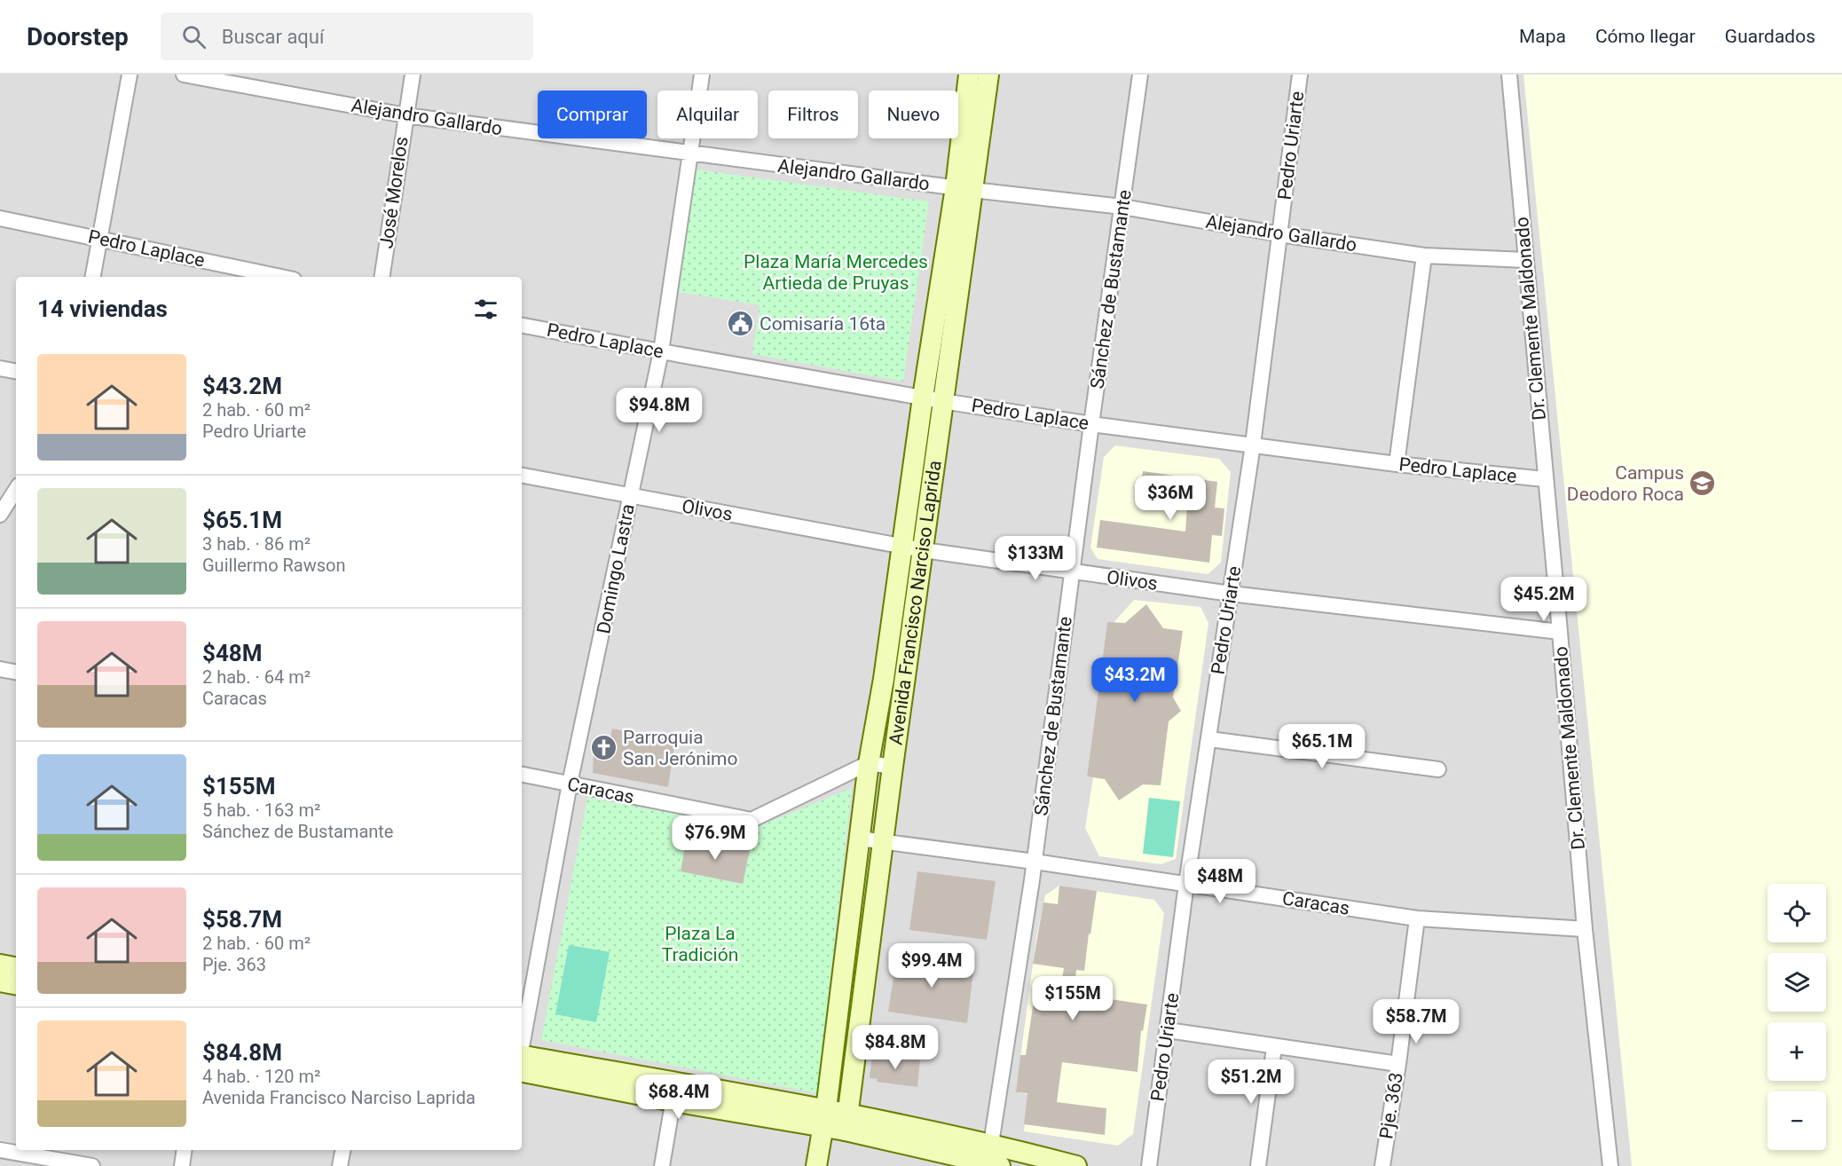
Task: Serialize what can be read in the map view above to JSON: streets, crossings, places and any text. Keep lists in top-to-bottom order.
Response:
{
  "streets": {
    "main road": ["Avenida Francisco Narciso Laprida"],
    "street": [
      "Alejandro Gallardo",
      "Pedro Uriarte",
      "José Morelos",
      "Pedro Laplace",
      "Sánchez de Bustamante",
      "Dr. Clemente Maldonado",
      "Olivos",
      "Domingo Lastra",
      "Caracas",
      "Pje. 363"
    ]
  },
  "crossings": [
    ["Alejandro Gallardo", "Pedro Uriarte"],
    ["Alejandro Gallardo", "José Morelos"],
    ["Alejandro Gallardo", "Sánchez de Bustamante"],
    ["Alejandro Gallardo", "Dr. Clemente Maldonado"],
    ["Alejandro Gallardo", "Domingo Lastra"],
    ["Alejandro Gallardo", "Avenida Francisco Narciso Laprida"],
    ["Pedro Uriarte", "Pedro Laplace"],
    ["Pedro Uriarte", "Olivos"],
    ["Pedro Uriarte", "Caracas"],
    ["Pedro Laplace", "Sánchez de Bustamante"],
    ["Pedro Laplace", "Dr. Clemente Maldonado"],
    ["Pedro Laplace", "Domingo Lastra"],
    ["Pedro Laplace", "Avenida Francisco Narciso Laprida"],
    ["Sánchez de Bustamante", "Olivos"],
    ["Sánchez de Bustamante", "Caracas"],
    ["Dr. Clemente Maldonado", "Olivos"],
    ["Dr. Clemente Maldonado", "Caracas"],
    ["Olivos", "Domingo Lastra"],
    ["Olivos", "Avenida Francisco Narciso Laprida"],
    ["Domingo Lastra", "Caracas"],
    ["Avenida Francisco Narciso Laprida", "Caracas"],
    ["Caracas", "Pje. 363"]
  ],
  "parks": ["Plaza María Mercedes Artieda de Pruyas", "Plaza La Tradición"],
  "places": {
    "public building": ["Comisaría 16ta"],
    "school or university": ["Campus Deodoro Roca"],
    "church": ["Parroquia San Jerónimo"]
  },
  "page": {
    "header": "Doorstep",
    "search": "Buscar aquí",
    "nav": ["Mapa", "Cómo llegar", "Guardados"],
    "chip": [
      "Comprar",
      "Alquilar",
      "Filtros",
      "Nuevo"
    ],
    "heading": "14 viviendas",
    "list": [
      {
        "name": "$43.2M",
        "note": "2 hab. · 60 m² · Pedro Uriarte"
      },
      {
        "name": "$65.1M",
        "note": "3 hab. · 86 m² · Guillermo Rawson"
      },
      {
        "name": "$48M",
        "note": "2 hab. · 64 m² · Caracas"
      },
      {
        "name": "$155M",
        "note": "5 hab. · 163 m² · Sánchez de Bustamante"
      },
      {
        "name": "$58.7M",
        "note": "2 hab. · 60 m² · Pje. 363"
      },
      {
        "name": "$84.8M",
        "note": "4 hab. · 120 m² · Avenida Francisco Narciso Laprida"
      }
    ],
    "price": [
      "$94.8M",
      "$36M",
      "$133M",
      "$45.2M",
      "$43.2M",
      "$65.1M",
      "$76.9M",
      "$48M",
      "$99.4M",
      "$155M",
      "$58.7M",
      "$84.8M",
      "$51.2M",
      "$68.4M"
    ],
    "map_buttons": ["+", "−"]
  }
}
